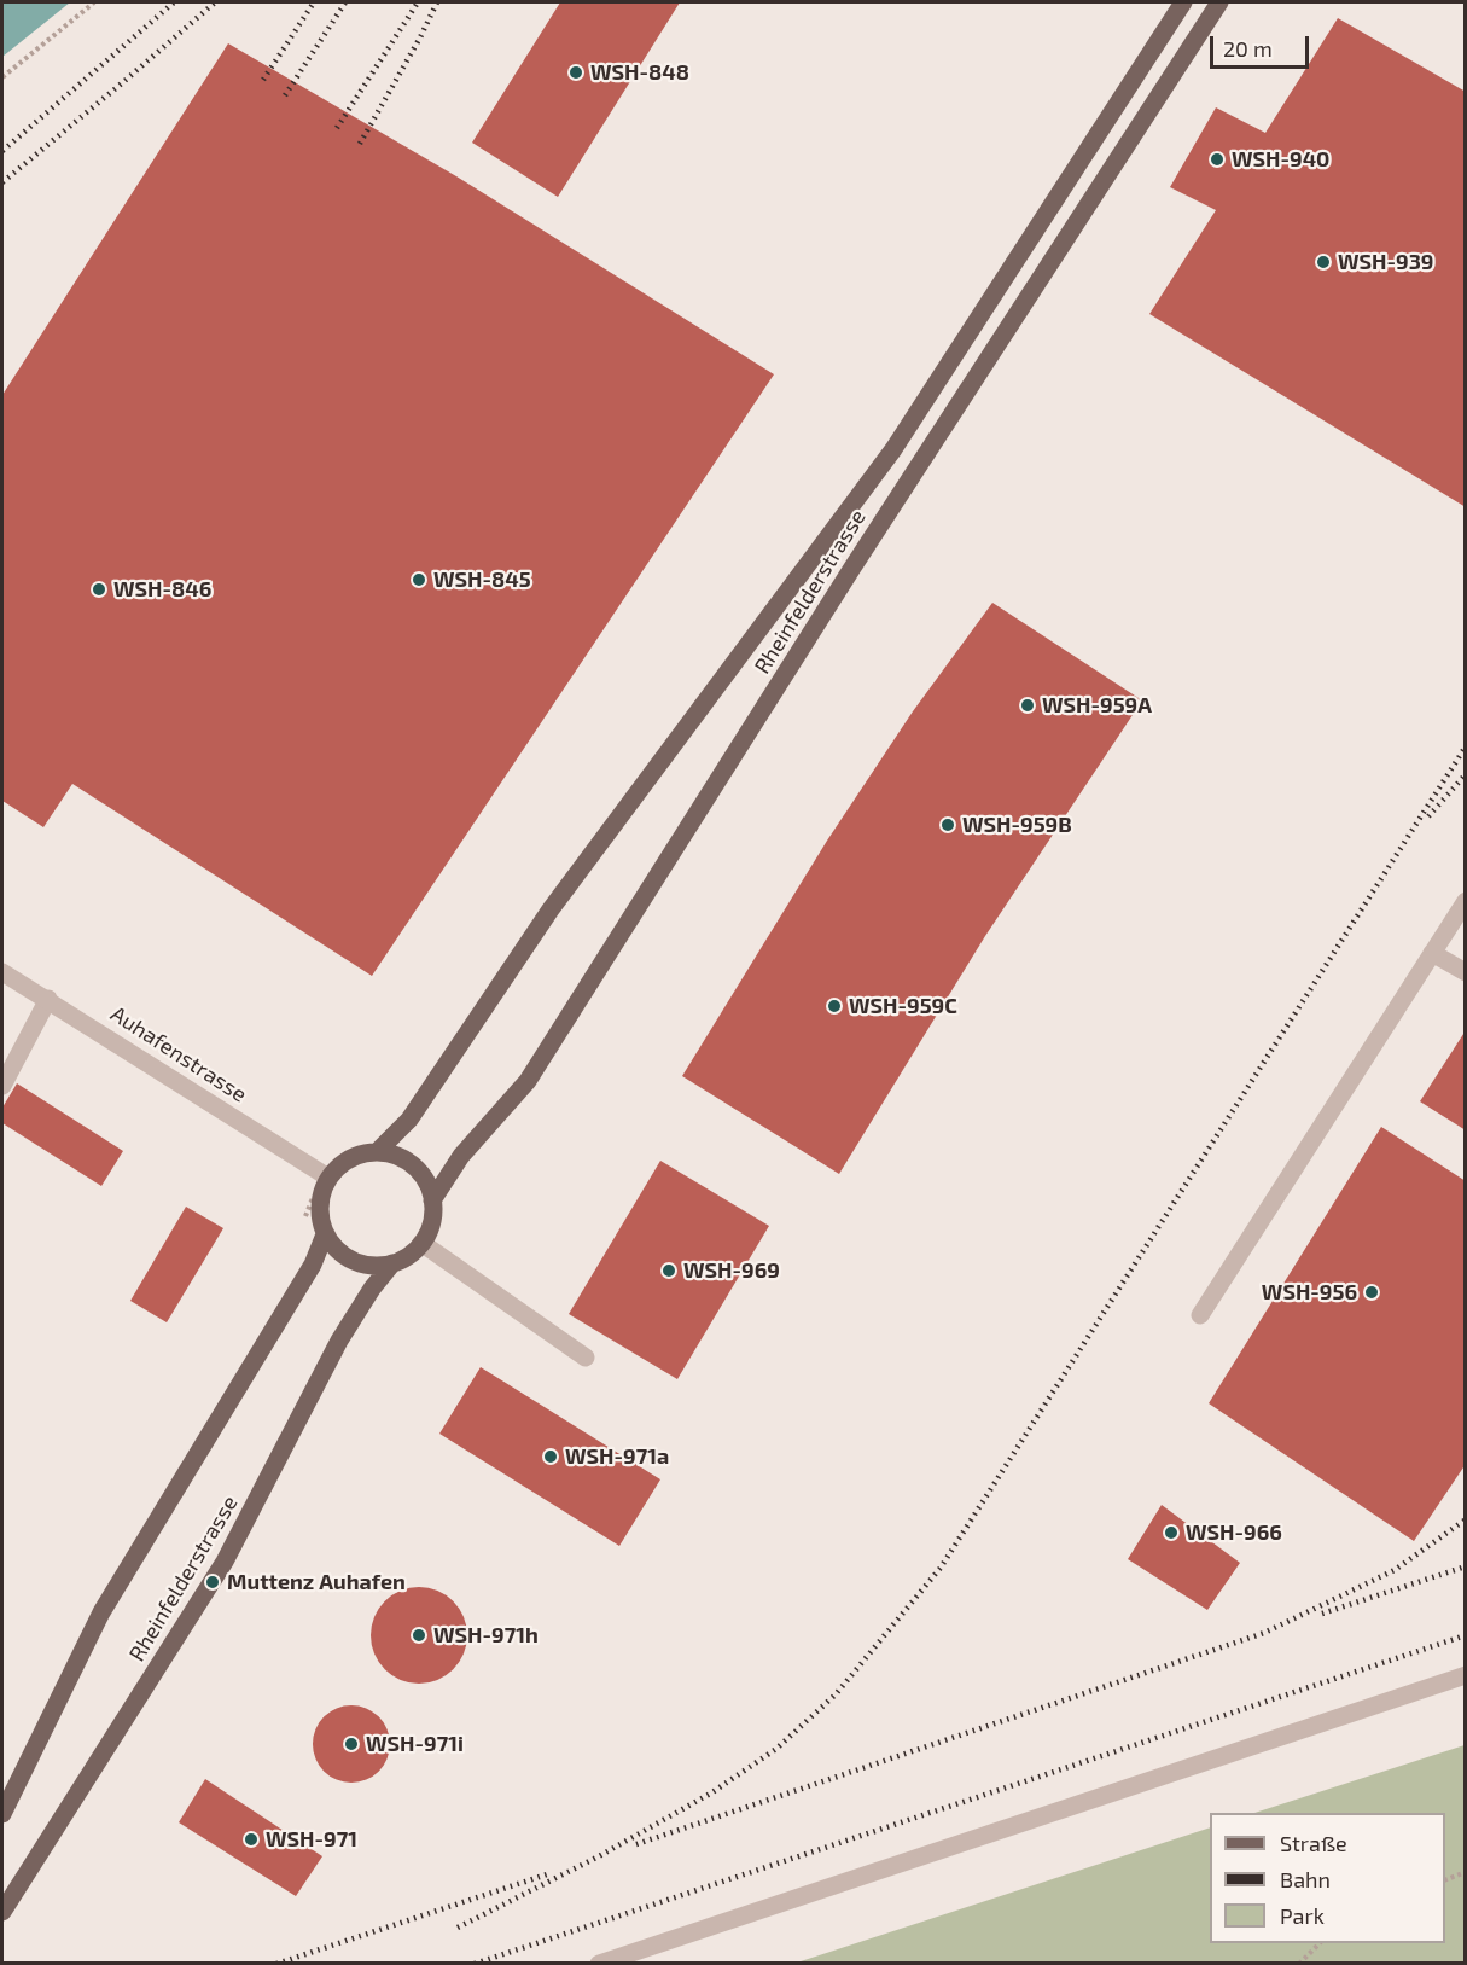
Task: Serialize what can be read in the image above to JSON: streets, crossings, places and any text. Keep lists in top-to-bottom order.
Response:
{
  "streets": {
    "main road": ["Rheinfelderstrasse"],
    "street": ["Auhafenstrasse"]
  },
  "crossings": [
    ["Rheinfelderstrasse", "Auhafenstrasse"]
  ],
  "places": [
    "WSH-848",
    "WSH-940",
    "WSH-939",
    "WSH-845",
    "WSH-846",
    "WSH-959A",
    "WSH-959B",
    "WSH-959C",
    "WSH-969",
    "WSH-956",
    "WSH-971a",
    "WSH-966",
    "Muttenz Auhafen",
    "WSH-971h",
    "WSH-971i",
    "WSH-971"
  ],
  "legend": ["Straße", "Bahn", "Park"],
  "scale_bar": "20 m"
}
